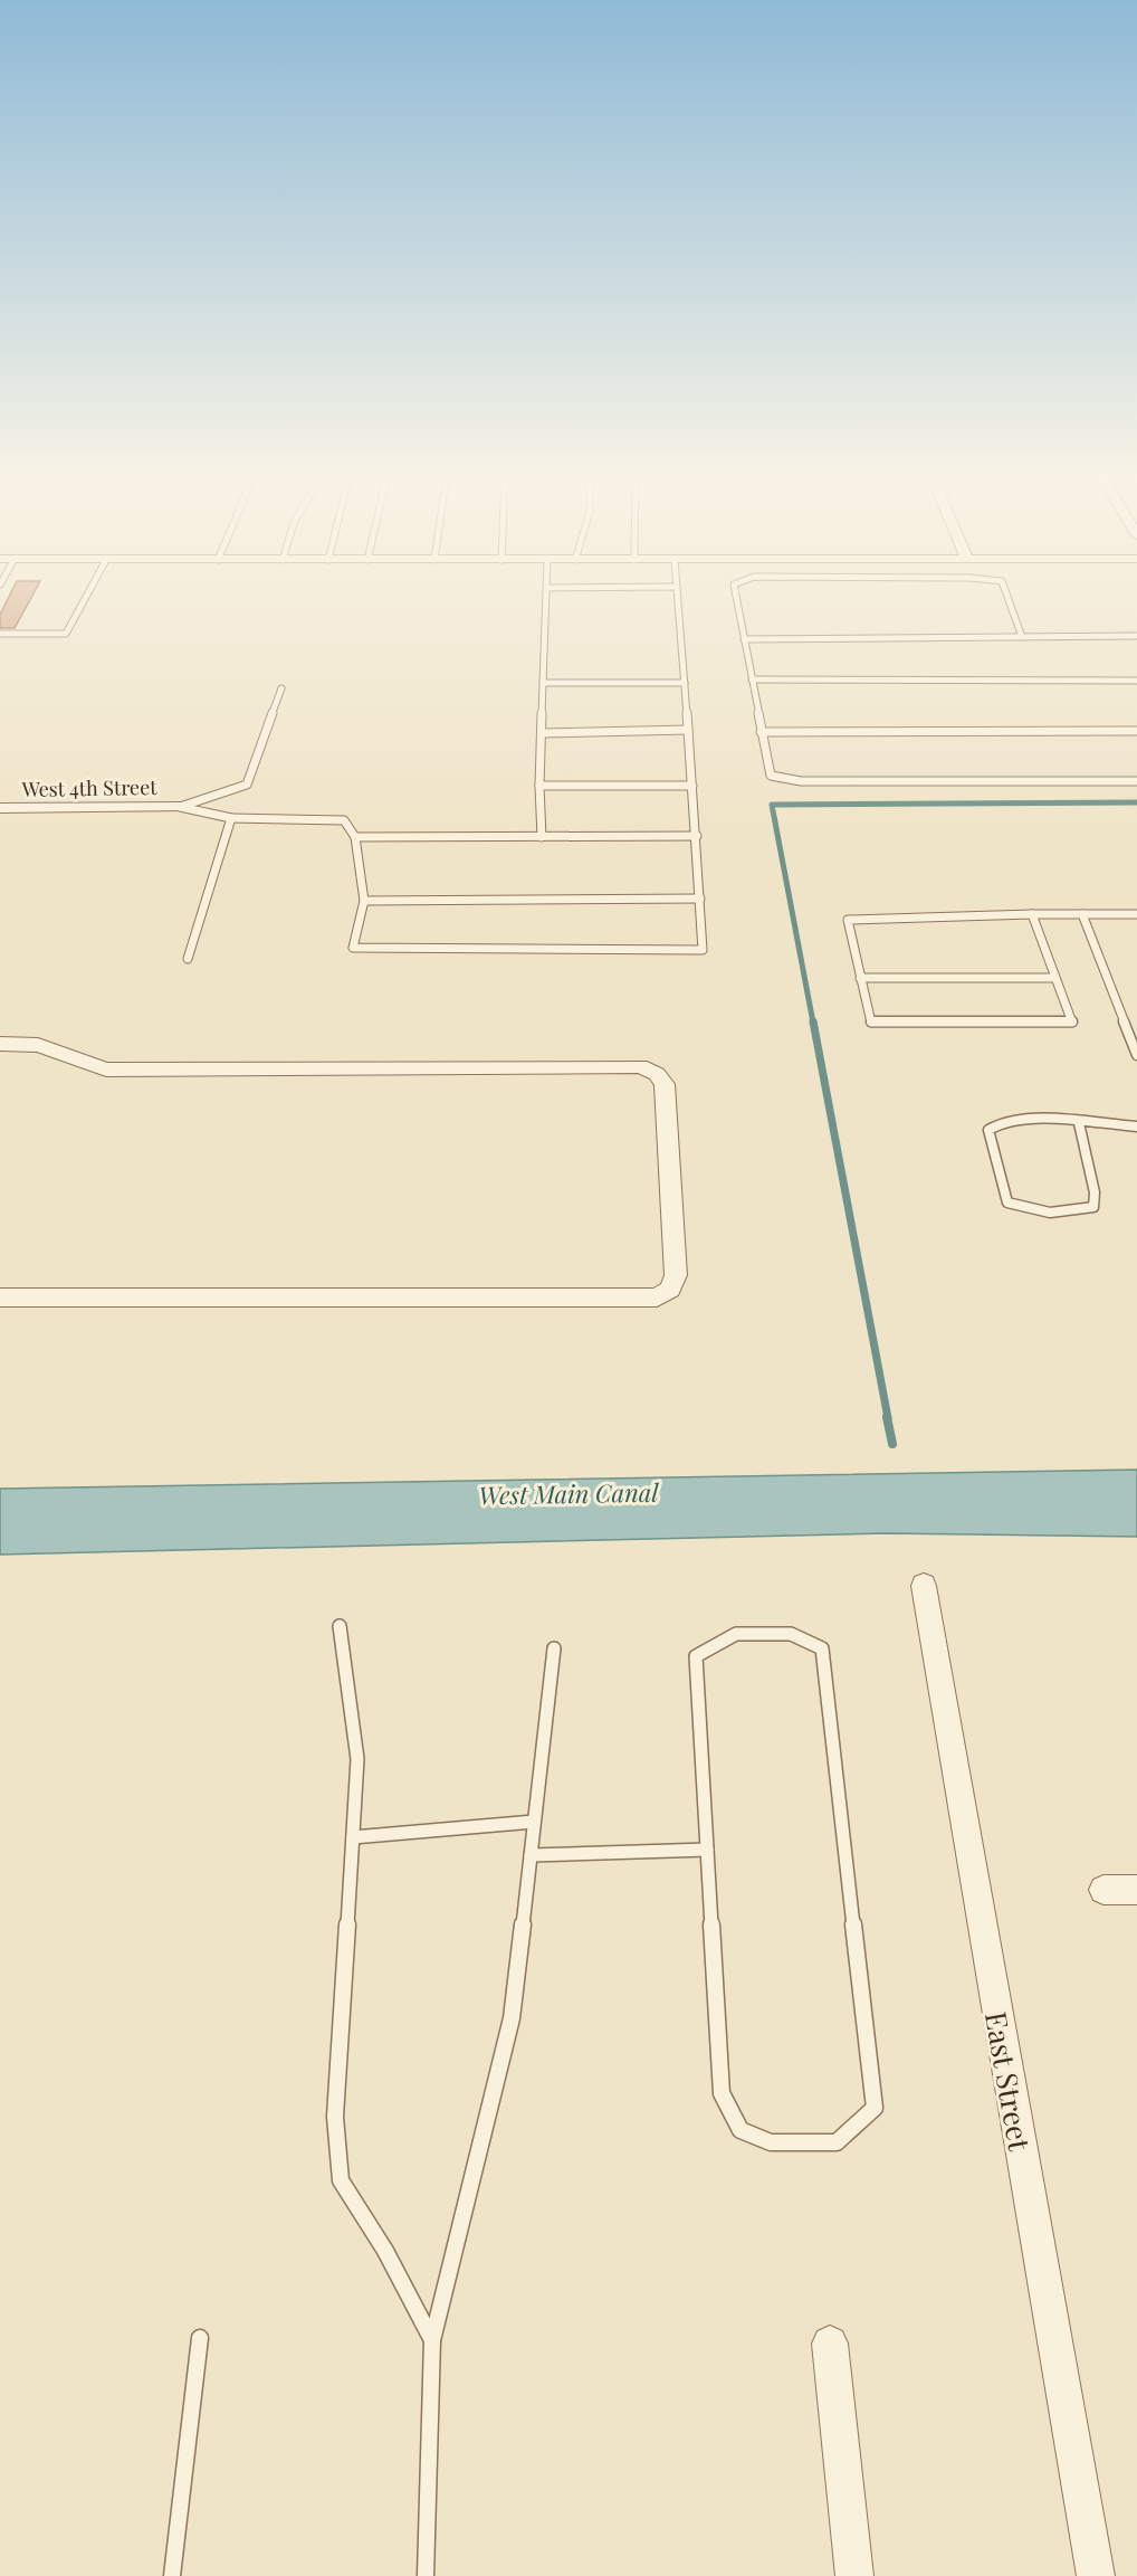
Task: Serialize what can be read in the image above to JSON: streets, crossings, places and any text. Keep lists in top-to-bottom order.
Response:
{
  "streets": {
    "street": ["West 4th Street", "East Street"]
  },
  "water": ["West Main Canal"]
}
